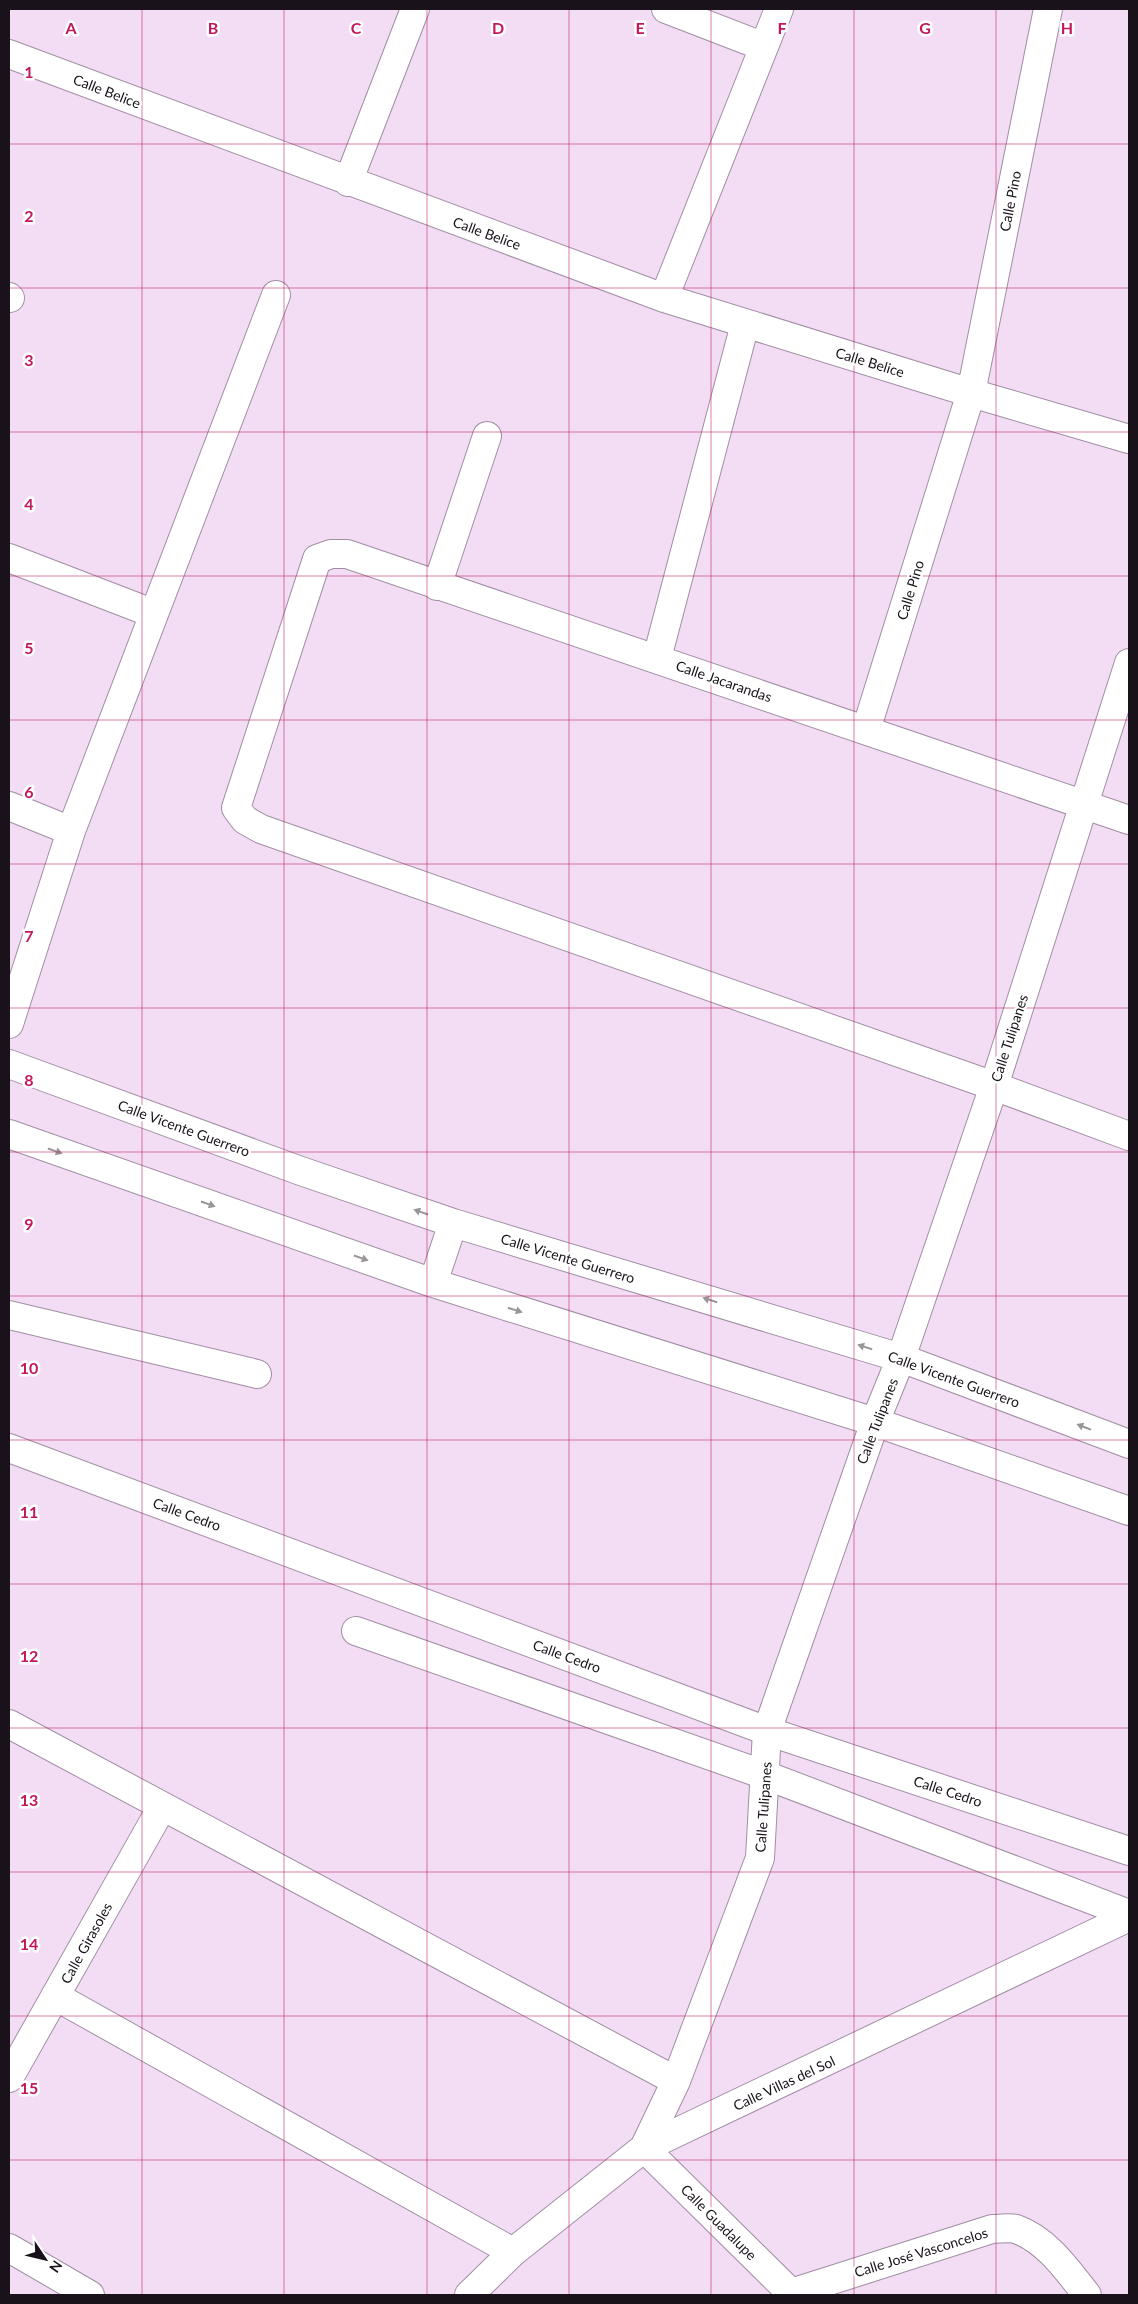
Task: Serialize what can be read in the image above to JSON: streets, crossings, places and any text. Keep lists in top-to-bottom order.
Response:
{
  "streets": {
    "street": [
      "Calle Belice",
      "Calle Pino",
      "Calle Jacarandas",
      "Calle Tulipanes",
      "Calle Vicente Guerrero",
      "Calle Cedro",
      "Calle Girasoles",
      "Calle Villas del Sol",
      "Calle Guadalupe",
      "Calle José Vasconcelos"
    ]
  },
  "crossings": [
    ["Calle Belice", "Calle Pino"],
    ["Calle Pino", "Calle Jacarandas"],
    ["Calle Jacarandas", "Calle Tulipanes"],
    ["Calle Tulipanes", "Calle Vicente Guerrero"],
    ["Calle Tulipanes", "Calle Cedro"],
    ["Calle Tulipanes", "Calle Villas del Sol"],
    ["Calle Tulipanes", "Calle Guadalupe"],
    ["Calle Villas del Sol", "Calle Guadalupe"],
    ["Calle Guadalupe", "Calle José Vasconcelos"]
  ],
  "north": "bottom right",
  "grid": {
    "columns": [
      "A",
      "B",
      "C",
      "D",
      "E",
      "F",
      "G",
      "H"
    ],
    "rows": [
      "1",
      "2",
      "3",
      "4",
      "5",
      "6",
      "7",
      "8",
      "9",
      "10",
      "11",
      "12",
      "13",
      "14",
      "15"
    ]
  }
}
